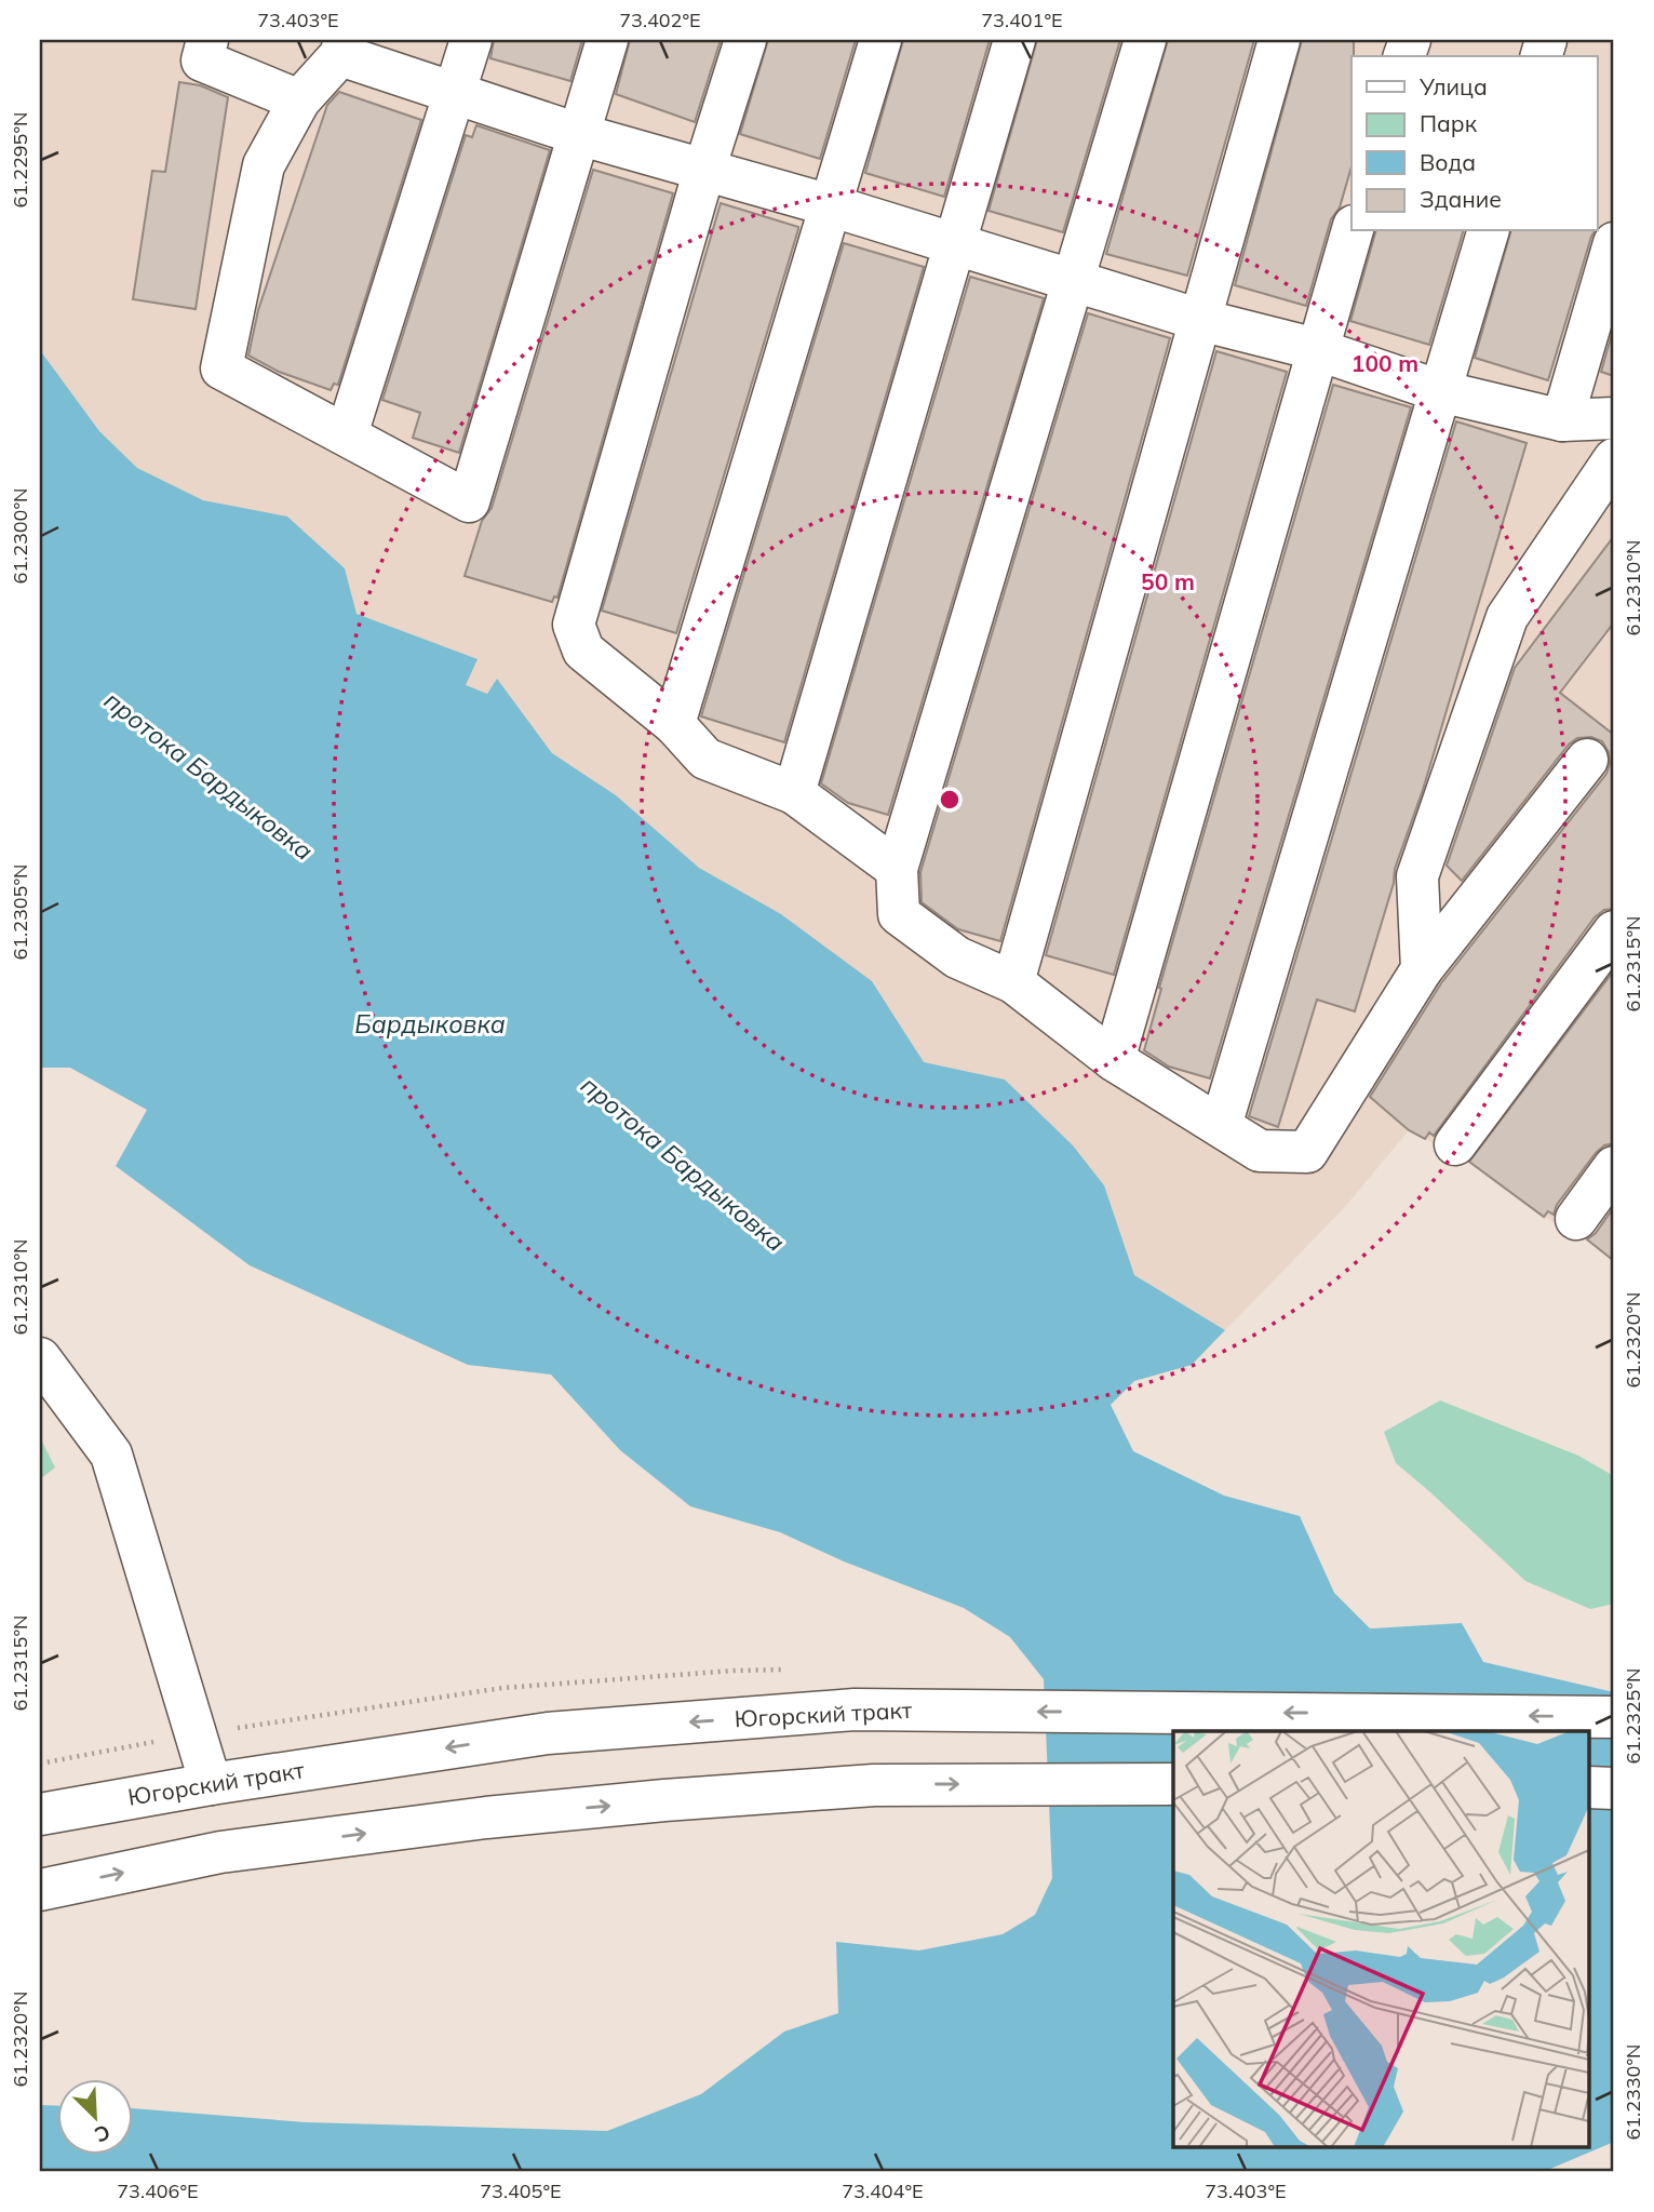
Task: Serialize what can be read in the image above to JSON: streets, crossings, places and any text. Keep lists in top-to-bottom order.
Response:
{
  "streets": {
    "main road": ["Югорский тракт"]
  },
  "water": ["протока Бардыковка", "Бардыковка"],
  "legend": [
    "Улица",
    "Парк",
    "Вода",
    "Здание"
  ],
  "north": "bottom right",
  "coordinates": [
    "73.403°E",
    "73.402°E",
    "73.401°E",
    "61.2295°N",
    "61.2300°N",
    "61.2310°N",
    "61.2305°N",
    "61.2315°N",
    "61.2320°N",
    "61.2325°N",
    "61.2330°N",
    "73.406°E",
    "73.405°E",
    "73.404°E"
  ],
  "rings": ["100 m", "50 m"]
}
